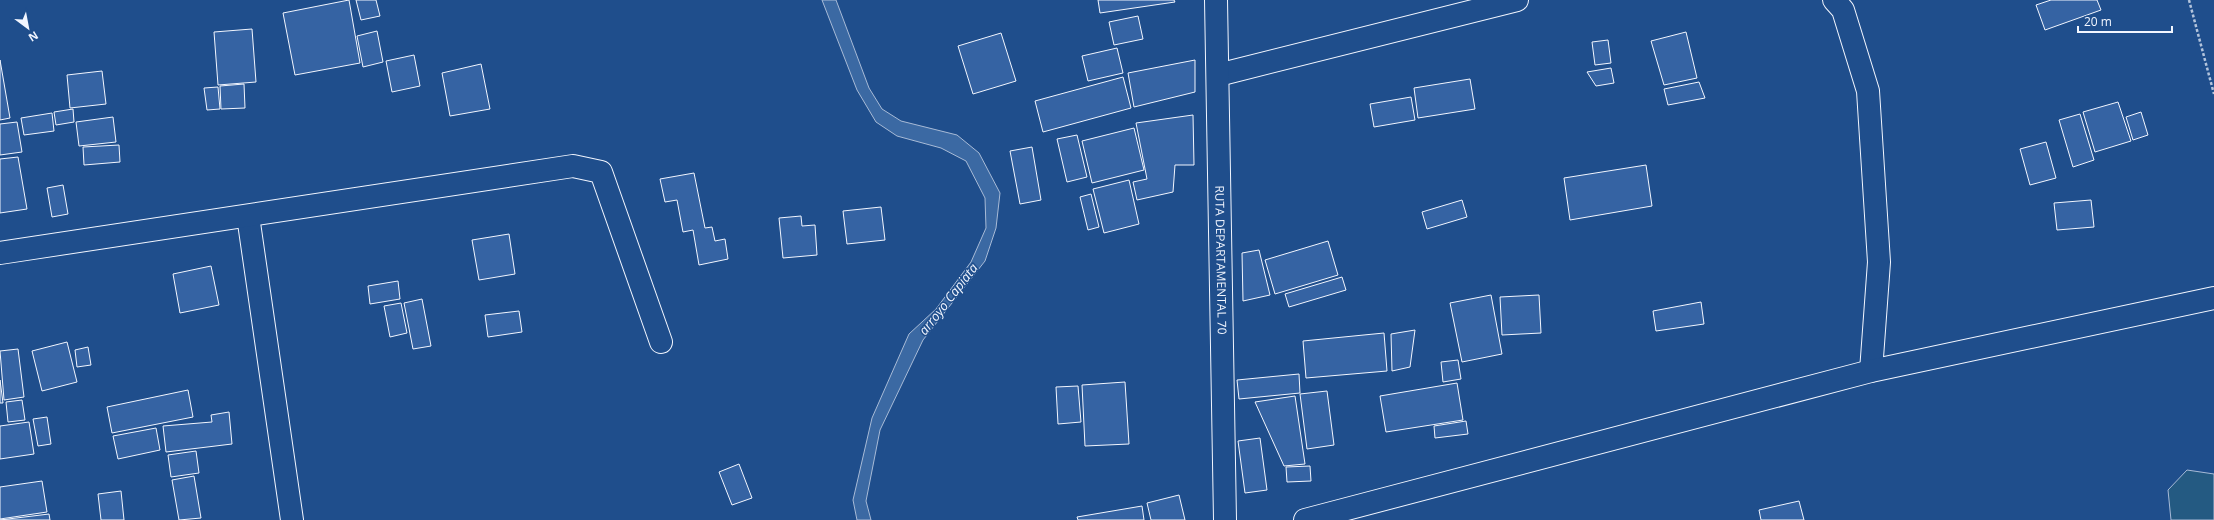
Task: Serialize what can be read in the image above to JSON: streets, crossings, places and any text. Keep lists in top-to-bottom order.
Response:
{
  "streets": {
    "street": ["RUTA DEPARTAMENTAL 70"]
  },
  "water": ["arroyo Capiata"],
  "scale_bar": "20 m",
  "north": "bottom right"
}
